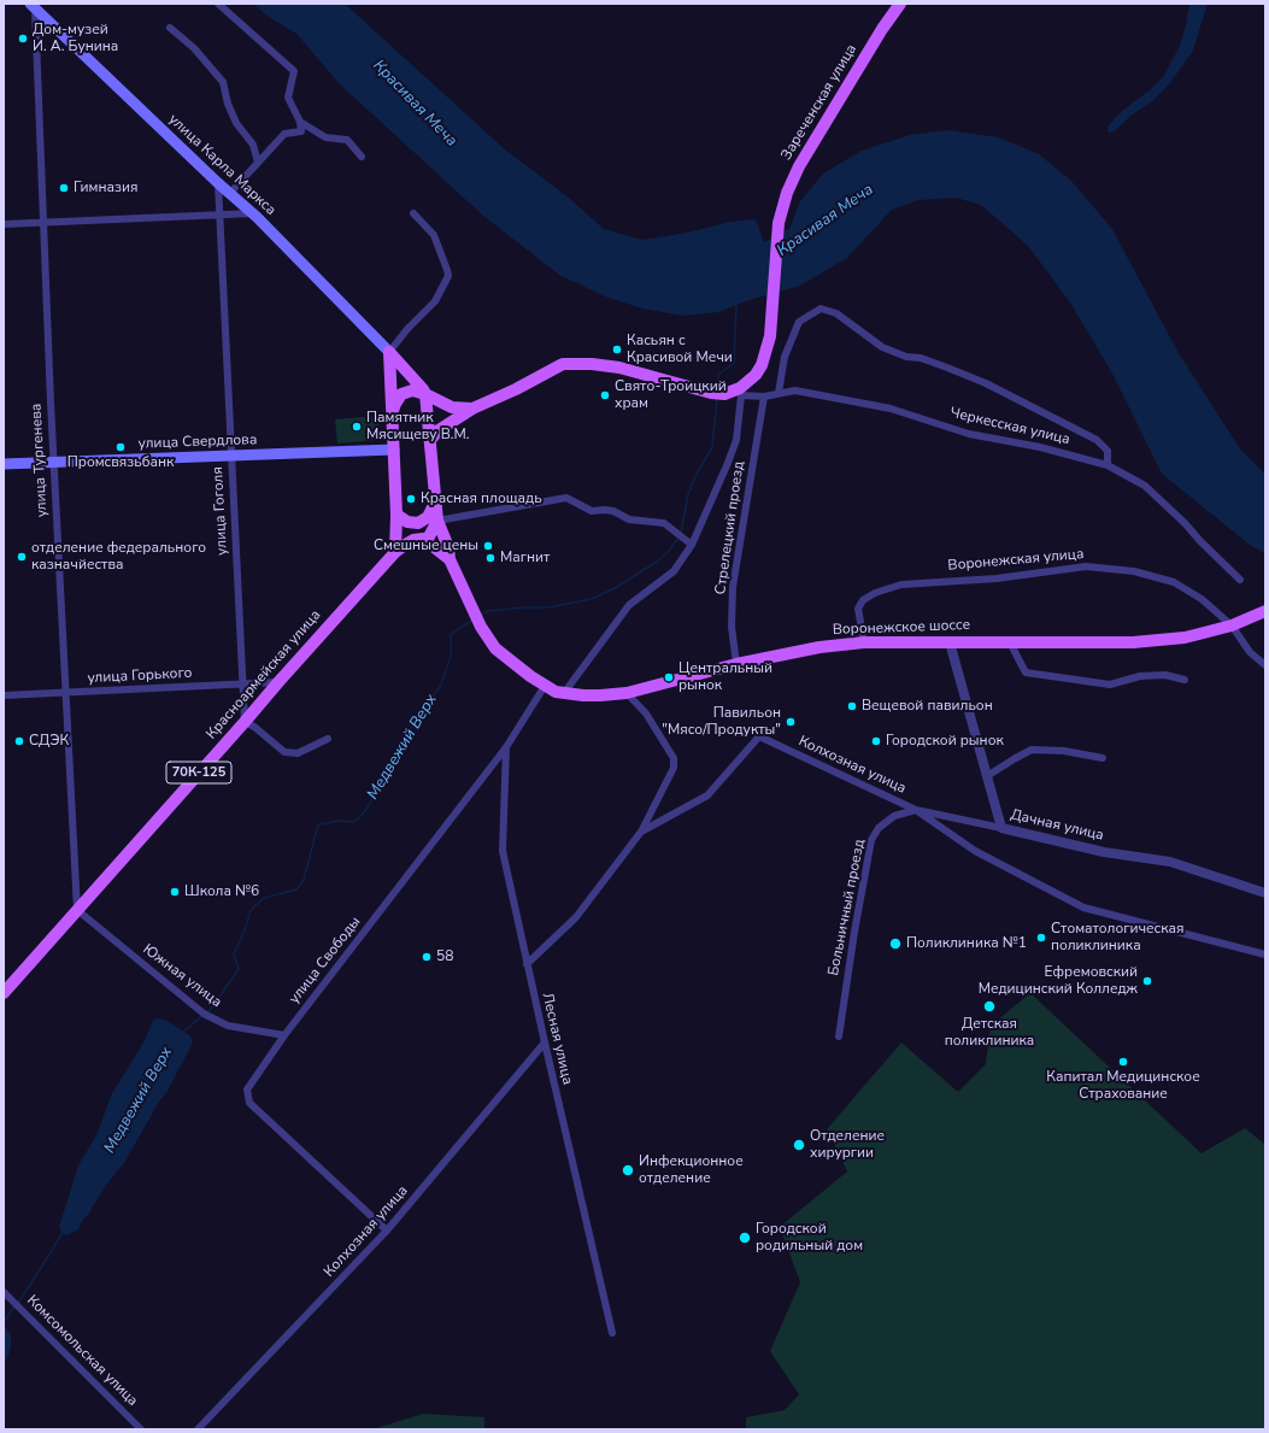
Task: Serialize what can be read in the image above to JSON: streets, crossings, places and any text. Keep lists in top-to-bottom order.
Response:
{
  "streets": {
    "main road": [
      "Зареченская улица",
      "улица Карла Маркса",
      "улица Свердлова",
      "Воронежское шоссе",
      "Красноармейская улица",
      "70К-125"
    ],
    "street": [
      "Черкесская улица",
      "улица Тургенева",
      "улица Гоголя",
      "Стрелецкий проезд",
      "Воронежская улица",
      "улица Горького",
      "Колхозная улица",
      "Дачная улица",
      "Больничный проезд",
      "улица Свободы",
      "Южная улица",
      "Лесная улица",
      "Комсомольская улица"
    ]
  },
  "crossings": [
    ["Зареченская улица", "Черкесская улица"],
    ["улица Карла Маркса", "улица Тургенева"],
    ["улица Карла Маркса", "улица Гоголя"],
    ["Черкесская улица", "Стрелецкий проезд"],
    ["улица Свердлова", "улица Тургенева"],
    ["улица Свердлова", "улица Гоголя"],
    ["улица Тургенева", "Красноармейская улица"],
    ["улица Тургенева", "улица Горького"],
    ["улица Тургенева", "Южная улица"],
    ["улица Гоголя", "Красноармейская улица"],
    ["улица Гоголя", "улица Горького"],
    ["Стрелецкий проезд", "Воронежское шоссе"],
    ["Воронежская улица", "Воронежское шоссе"],
    ["Воронежское шоссе", "Дачная улица"],
    ["Воронежское шоссе", "улица Свободы"],
    ["Красноармейская улица", "улица Горького"],
    ["Красноармейская улица", "Южная улица"],
    ["Колхозная улица", "Дачная улица"],
    ["Колхозная улица", "Больничный проезд"],
    ["Колхозная улица", "улица Свободы"],
    ["Колхозная улица", "Лесная улица"],
    ["улица Свободы", "Южная улица"],
    ["улица Свободы", "Лесная улица"]
  ],
  "water": ["Красивая Меча", "Медвежий Верх"],
  "places": [
    "Дом-музей И. А. Бунина",
    "Гимназия",
    "Касьян с Красивой Мечи",
    "Свято-Троицкий храм",
    "Памятник Мясищеву В.М.",
    "Промсвязьбанк",
    "Красная площадь",
    "Смешные цены",
    "отделение федерального казначйества",
    "Магнит",
    "Центральный рынок",
    "Вещевой павильон",
    "Павильон \"Мясо/Продукты\"",
    "СДЭК",
    "Городской рынок",
    "Школа №6",
    "Стоматологическая поликлиника",
    "Поликлиника №1",
    "58",
    "Ефремовский Медицинский Колледж",
    "Детская поликлиника",
    "Капитал Медицинское Страхование",
    "Отделение хирургии",
    "Инфекционное отделение",
    "Городской родильный дом"
  ]
}
